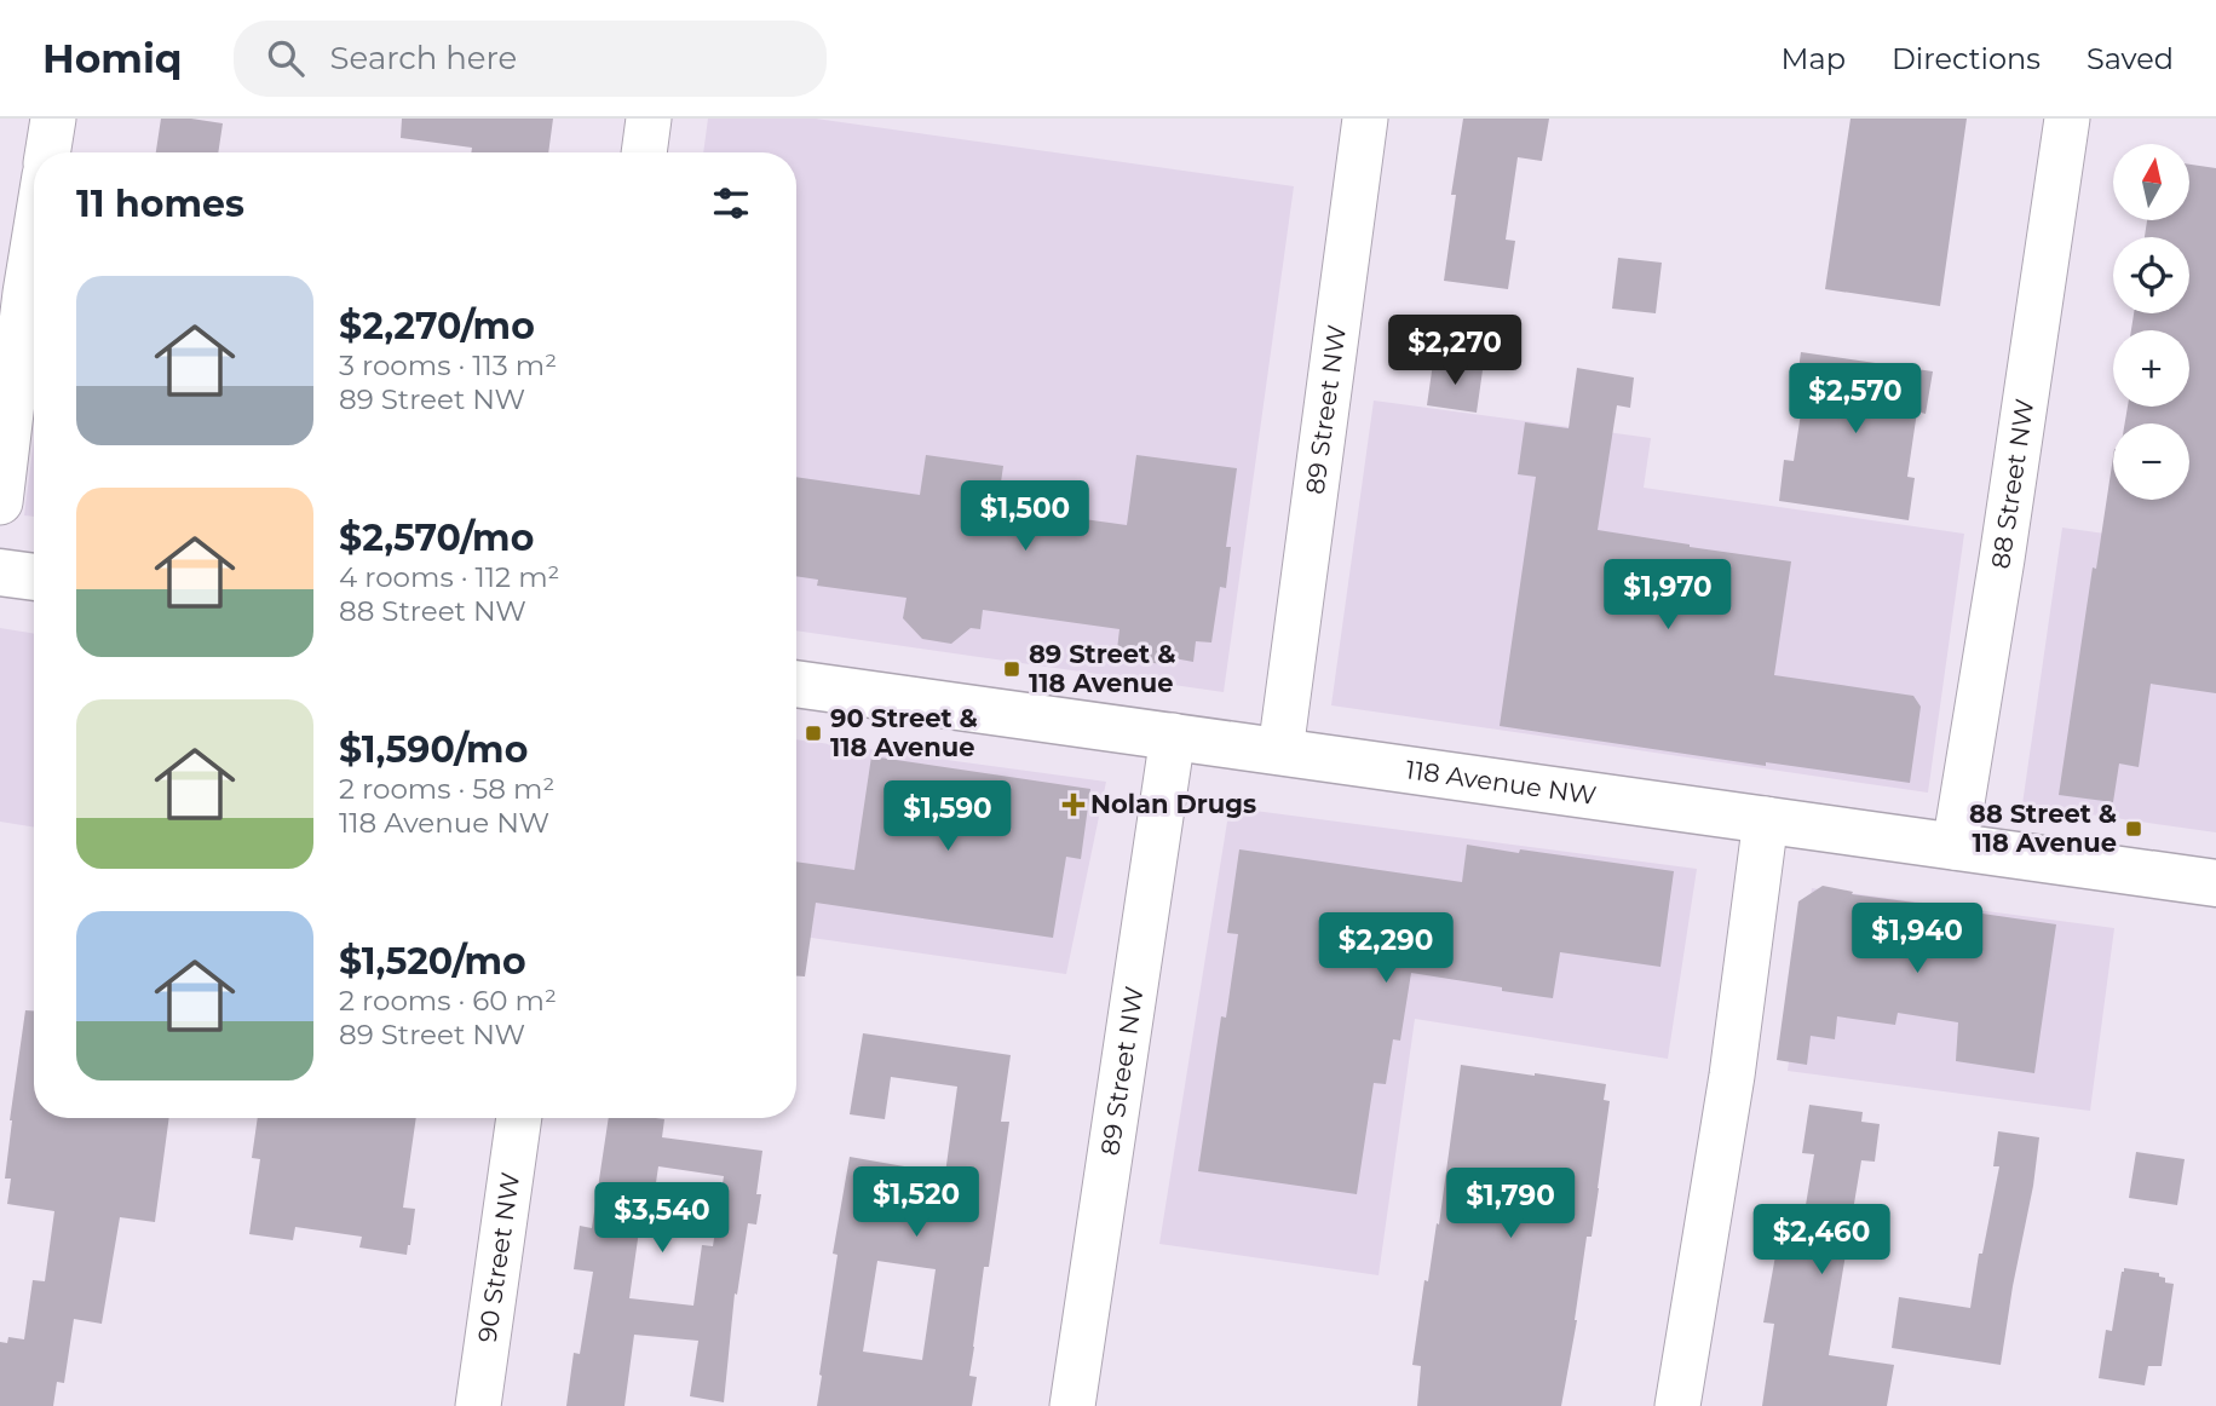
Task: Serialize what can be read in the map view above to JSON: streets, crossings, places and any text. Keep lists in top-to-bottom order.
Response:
{
  "streets": {
    "main road": ["118 Avenue NW"],
    "street": ["89 Street NW", "88 Street NW", "90 Street NW"]
  },
  "crossings": [
    ["89 Street NW", "118 Avenue NW"],
    ["88 Street NW", "118 Avenue NW"]
  ],
  "places": {
    "transit": ["89 Street & 118 Avenue", "90 Street & 118 Avenue", "88 Street & 118 Avenue"],
    "health": ["Nolan Drugs"]
  },
  "north": "top",
  "page": {
    "header": "Homiq",
    "search": "Search here",
    "nav": ["Map", "Directions", "Saved"],
    "map_buttons": ["+", "−"],
    "heading": "11 homes",
    "list": [
      {
        "name": "$2,270/mo",
        "note": "3 rooms · 113 m² · 89 Street NW"
      },
      {
        "name": "$2,570/mo",
        "note": "4 rooms · 112 m² · 88 Street NW"
      },
      {
        "name": "$1,590/mo",
        "note": "2 rooms · 58 m² · 118 Avenue NW"
      },
      {
        "name": "$1,520/mo",
        "note": "2 rooms · 60 m² · 89 Street NW"
      }
    ],
    "price": [
      "$2,270",
      "$2,570",
      "$1,500",
      "$1,970",
      "$1,590",
      "$1,940",
      "$2,290",
      "$1,520",
      "$1,790",
      "$3,540",
      "$2,460"
    ]
  }
}
